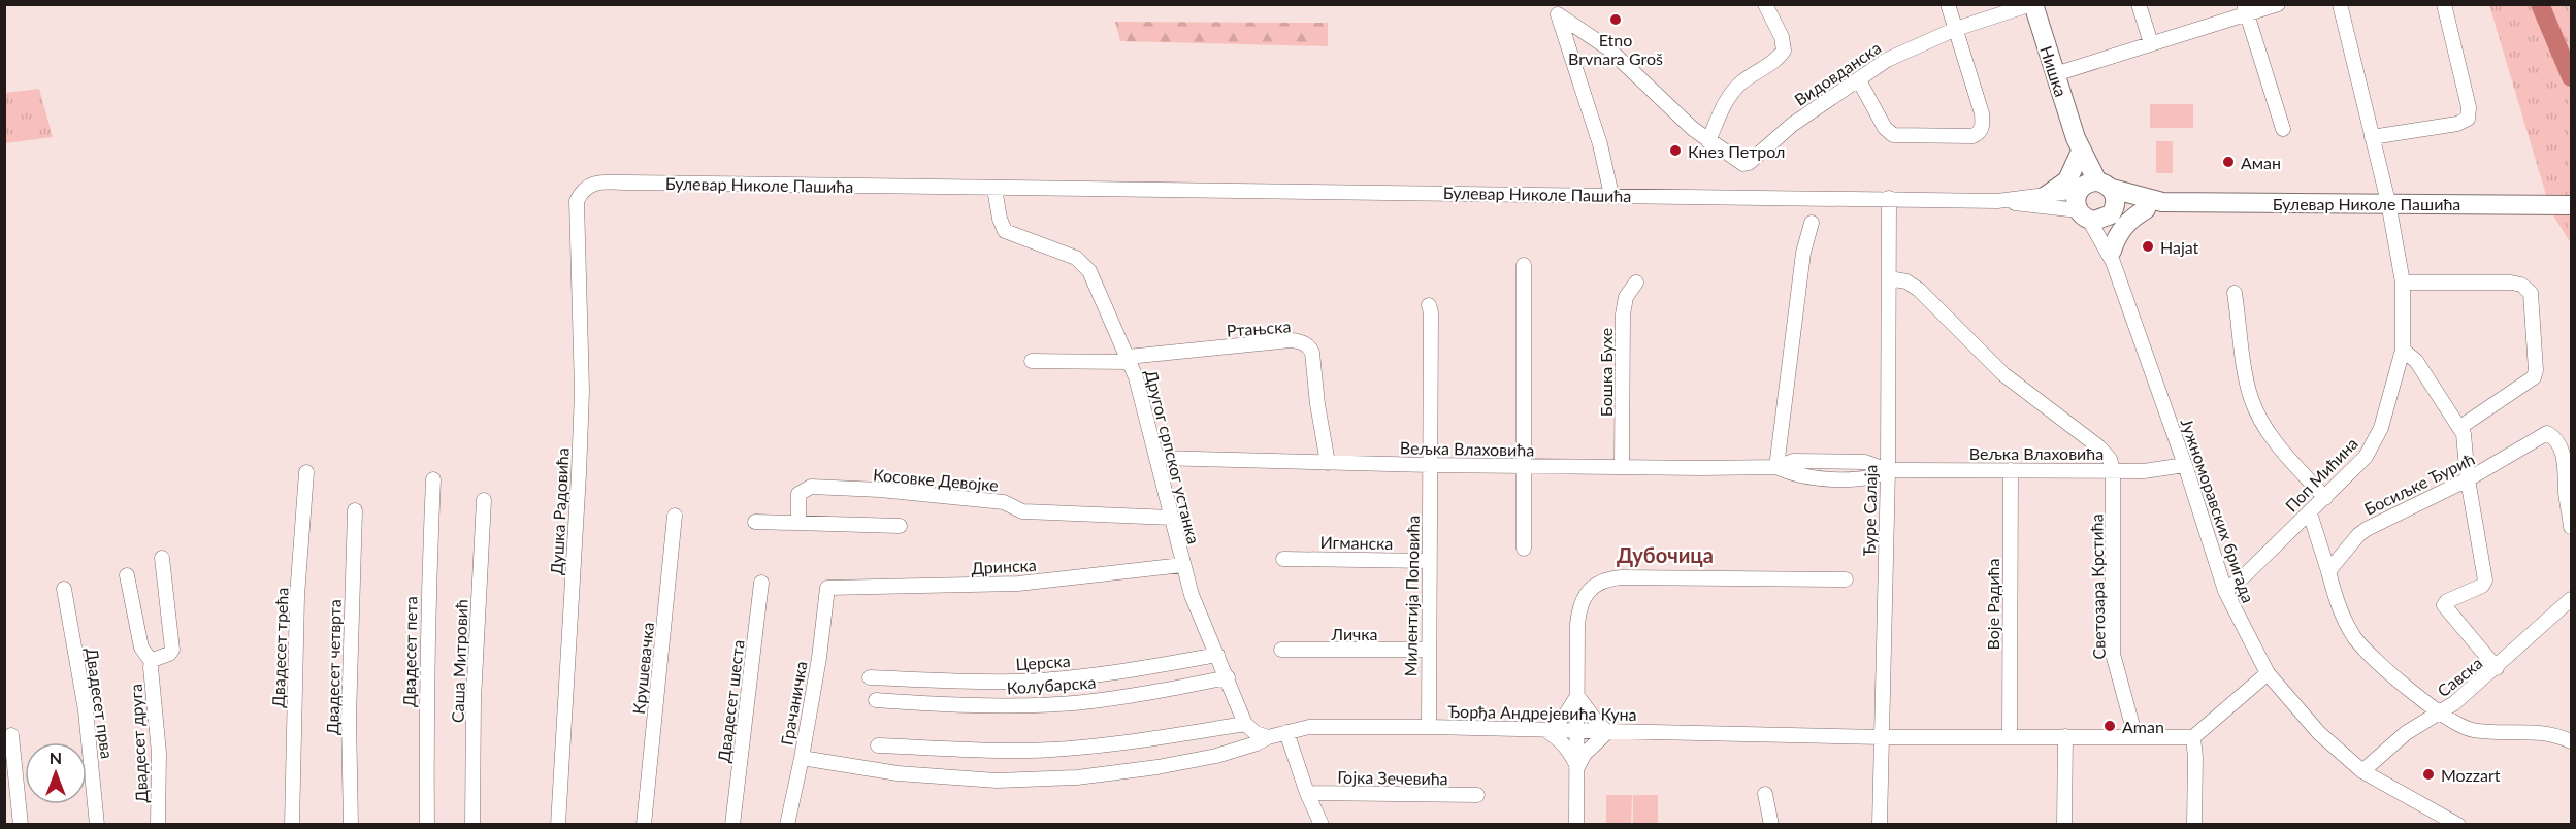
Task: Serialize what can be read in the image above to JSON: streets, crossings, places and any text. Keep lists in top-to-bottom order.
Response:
{
  "streets": {
    "main road": ["Нишка", "Булевар Николе Пашића"],
    "street": [
      "Видовданска",
      "Ртањска",
      "Бошка Бухе",
      "Вељка Влаховића",
      "Другог српског устанка",
      "Поп Мићина",
      "Косовке Девојке",
      "Босиљке Ђурић",
      "Ђуре Салаја",
      "Јужноморавских бригада",
      "Душка Радовића",
      "Игманска",
      "Дринска",
      "Светозара Крстића",
      "Милентија Поповића",
      "Воје Радића",
      "Личка",
      "Двадесет трећа",
      "Двадесет пета",
      "Саша Митровић",
      "Церска",
      "Двадесет четврта",
      "Крушевачка",
      "Савска",
      "Колубарска",
      "Двадесет шеста",
      "Двадесет прва",
      "Грачаничка",
      "Ђорђа Андрејевића Куна",
      "Двадесет друга",
      "Гојка Зечевића"
    ]
  },
  "crossings": [
    ["Нишка", "Видовданска"],
    ["Нишка", "Булевар Николе Пашића"],
    ["Нишка", "Јужноморавских бригада"],
    ["Булевар Николе Пашића", "Другог српског устанка"],
    ["Булевар Николе Пашића", "Поп Мићина"],
    ["Булевар Николе Пашића", "Ђуре Салаја"],
    ["Булевар Николе Пашића", "Јужноморавских бригада"],
    ["Булевар Николе Пашића", "Душка Радовића"],
    ["Ртањска", "Вељка Влаховића"],
    ["Ртањска", "Другог српског устанка"],
    ["Бошка Бухе", "Вељка Влаховића"],
    ["Вељка Влаховића", "Другог српског устанка"],
    ["Вељка Влаховића", "Ђуре Салаја"],
    ["Вељка Влаховића", "Јужноморавских бригада"],
    ["Вељка Влаховића", "Светозара Крстића"],
    ["Вељка Влаховића", "Милентија Поповића"],
    ["Вељка Влаховића", "Воје Радића"],
    ["Другог српског устанка", "Косовке Девојке"],
    ["Другог српског устанка", "Дринска"],
    ["Другог српског устанка", "Церска"],
    ["Другог српског устанка", "Колубарска"],
    ["Поп Мићина", "Јужноморавских бригада"],
    ["Ђуре Салаја", "Ђорђа Андрејевића Куна"],
    ["Јужноморавских бригада", "Савска"],
    ["Игманска", "Милентија Поповића"],
    ["Дринска", "Грачаничка"],
    ["Светозара Крстића", "Ђорђа Андрејевића Куна"],
    ["Милентија Поповића", "Личка"],
    ["Милентија Поповића", "Ђорђа Андрејевића Куна"],
    ["Воје Радића", "Ђорђа Андрејевића Куна"],
    ["Грачаничка", "Ђорђа Андрејевића Куна"]
  ],
  "districts": ["Дубочица"],
  "places": [
    "Etno Brvnara Groš",
    "Кнез Петрол",
    "Аман",
    "Hajat",
    "Aman",
    "Mozzart"
  ],
  "north": "top"
}
